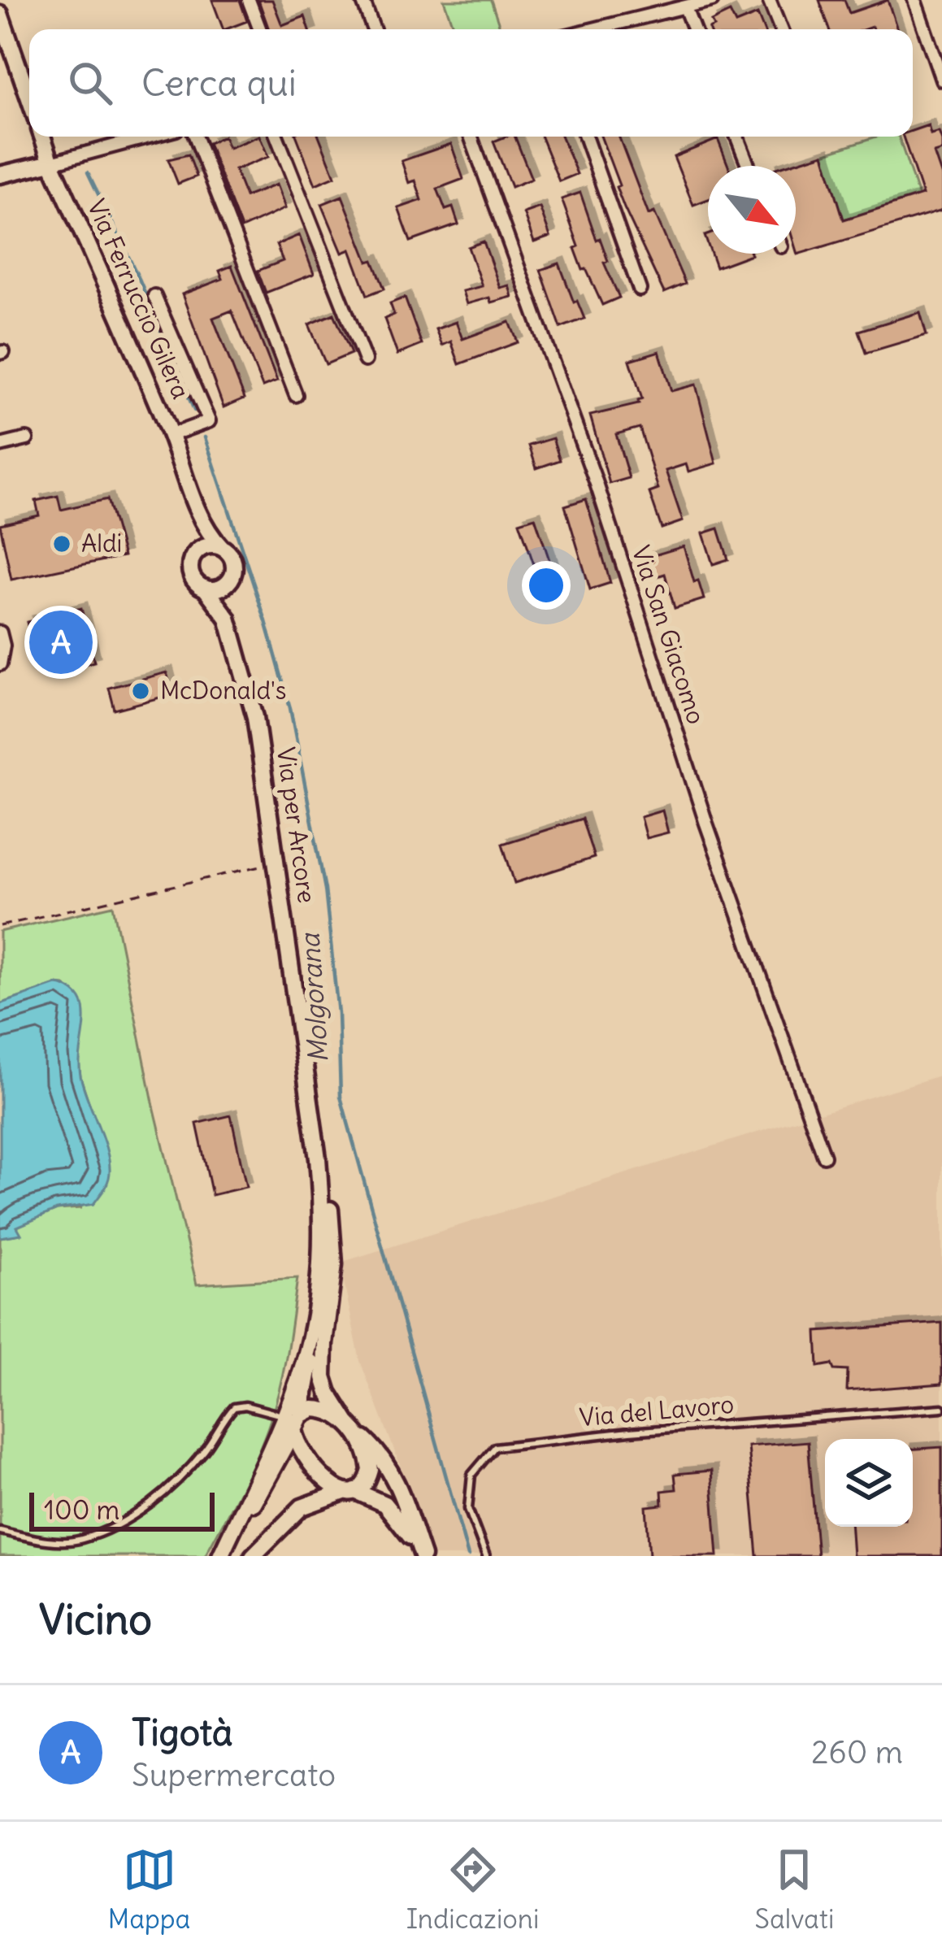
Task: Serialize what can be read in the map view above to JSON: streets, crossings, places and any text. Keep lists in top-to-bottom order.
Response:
{
  "streets": {
    "main road": ["Via Ferruccio Gilera", "Via per Arcore"],
    "street": ["Via San Giacomo"],
    "lane": ["Via del Lavoro"]
  },
  "crossings": [
    ["Via Ferruccio Gilera", "Via per Arcore"]
  ],
  "water": ["Molgorana"],
  "places": ["Aldi", "McDonald's"],
  "scale_bar": "100 m",
  "north": "bottom right",
  "page": {
    "search": "Cerca qui",
    "pins": "A",
    "scale": "100 m",
    "heading": "Vicino",
    "list": [
      {
        "mark": "A",
        "name": "Tigotà",
        "note": "Supermercato",
        "value": "260 m"
      }
    ],
    "nav": ["Mappa", "Indicazioni", "Salvati"]
  }
}
